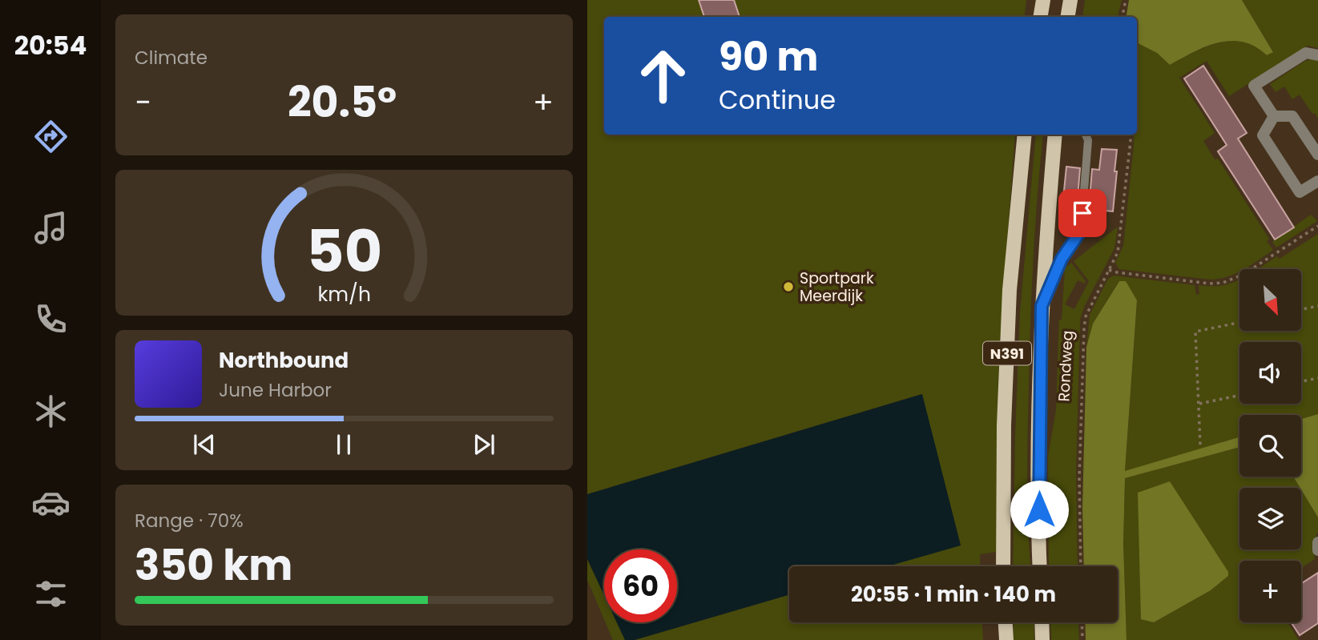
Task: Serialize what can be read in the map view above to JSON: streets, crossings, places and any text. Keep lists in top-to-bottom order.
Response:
{
  "streets": {
    "main road": ["N391", "Rondweg"]
  },
  "places": ["Sportpark Meerdijk"],
  "north": "bottom right",
  "page": {
    "tabs": "20:54",
    "tile": [
      "Climate",
      ["Range · 70%", "350 km"]
    ],
    "turn": ["90 m", "Continue"],
    "heat": ["−", "20.5°", "+"],
    "map_buttons": "+",
    "song": ["Northbound", "June Harbor"],
    "limit": "60",
    "trip": "20:55 · 1 min · 140 m",
    "gauge": ["50", "km/h"]
  }
}
